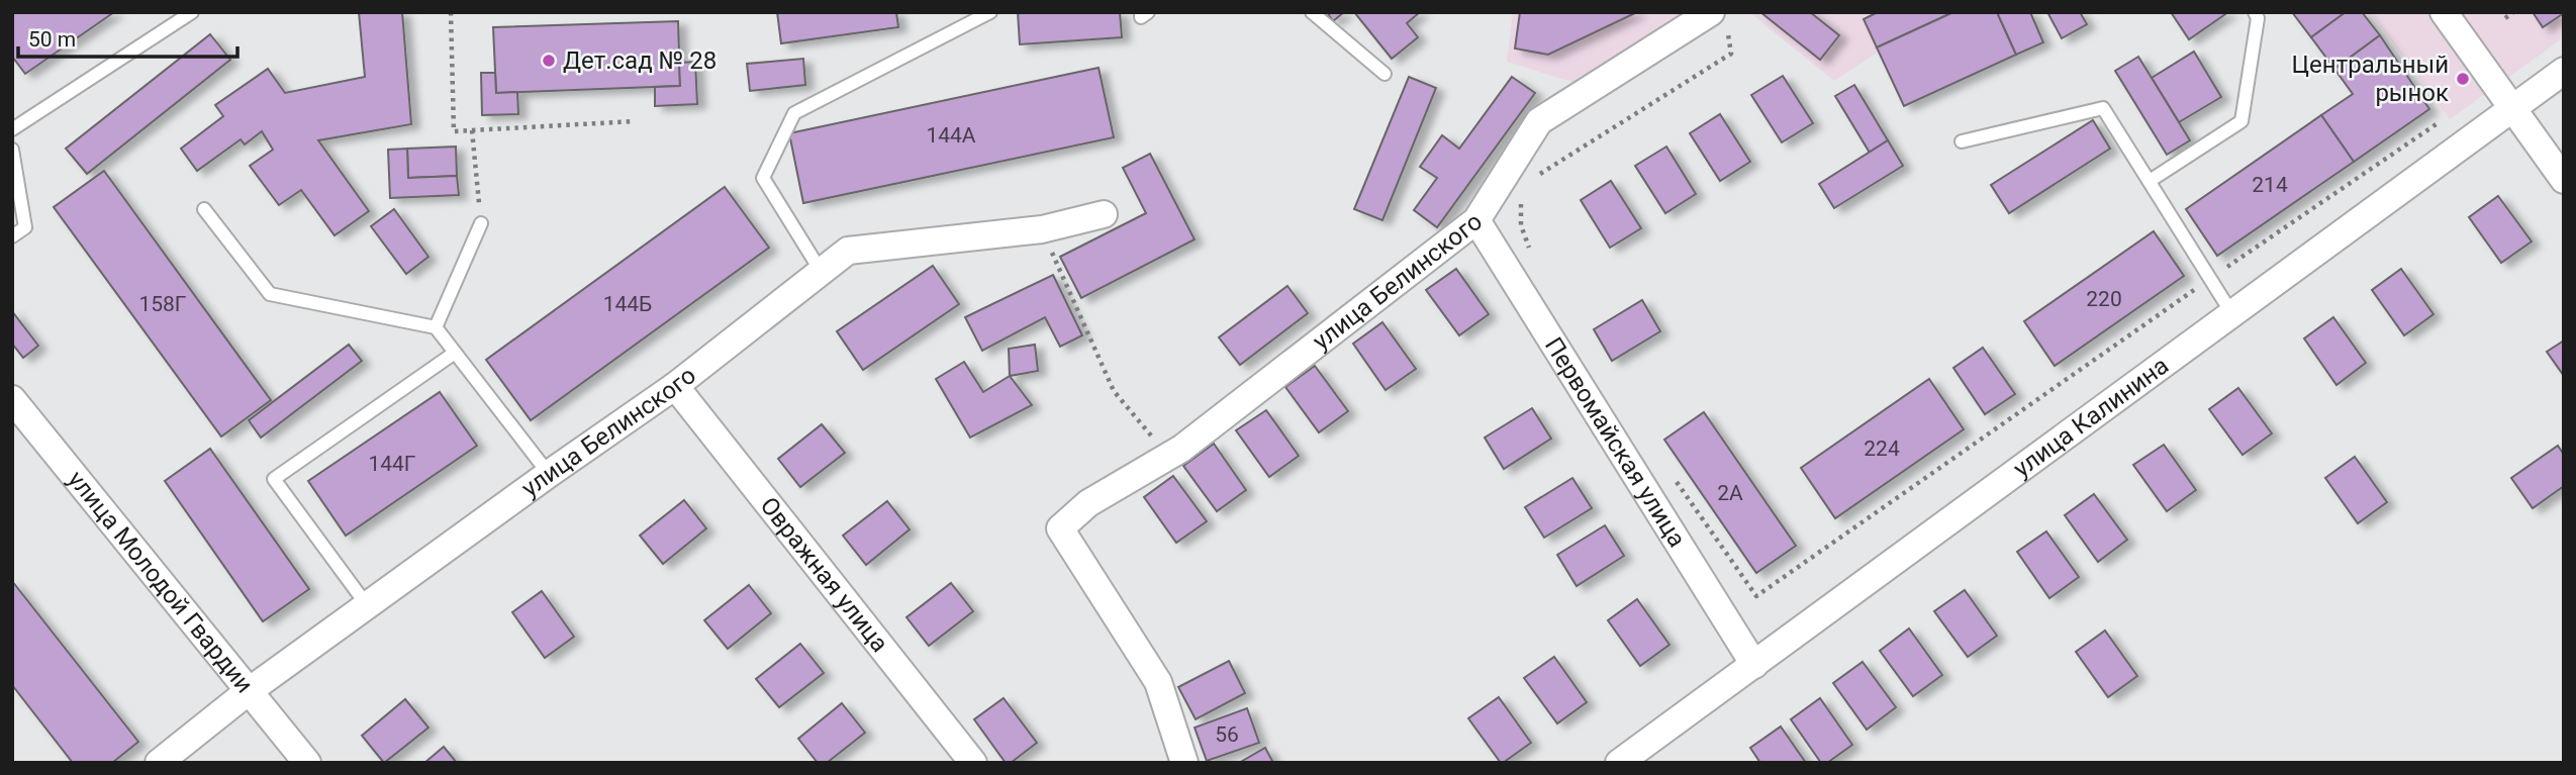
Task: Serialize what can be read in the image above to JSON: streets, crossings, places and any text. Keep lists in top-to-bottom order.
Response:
{
  "streets": {
    "street": [
      "улица Белинского",
      "улица Калинина",
      "Первомайская улица",
      "Овражная улица",
      "улица Молодой Гвардии"
    ]
  },
  "crossings": [
    ["улица Белинского", "Первомайская улица"],
    ["улица Белинского", "Овражная улица"],
    ["улица Белинского", "улица Молодой Гвардии"],
    ["улица Калинина", "Первомайская улица"]
  ],
  "places": ["Дет.сад № 28", "Центральный рынок"],
  "house_numbers": [
    "144А",
    "214",
    "220",
    "158Г",
    "144Б",
    "224",
    "144Г",
    "2А",
    "56"
  ],
  "scale_bar": "50 m"
}
